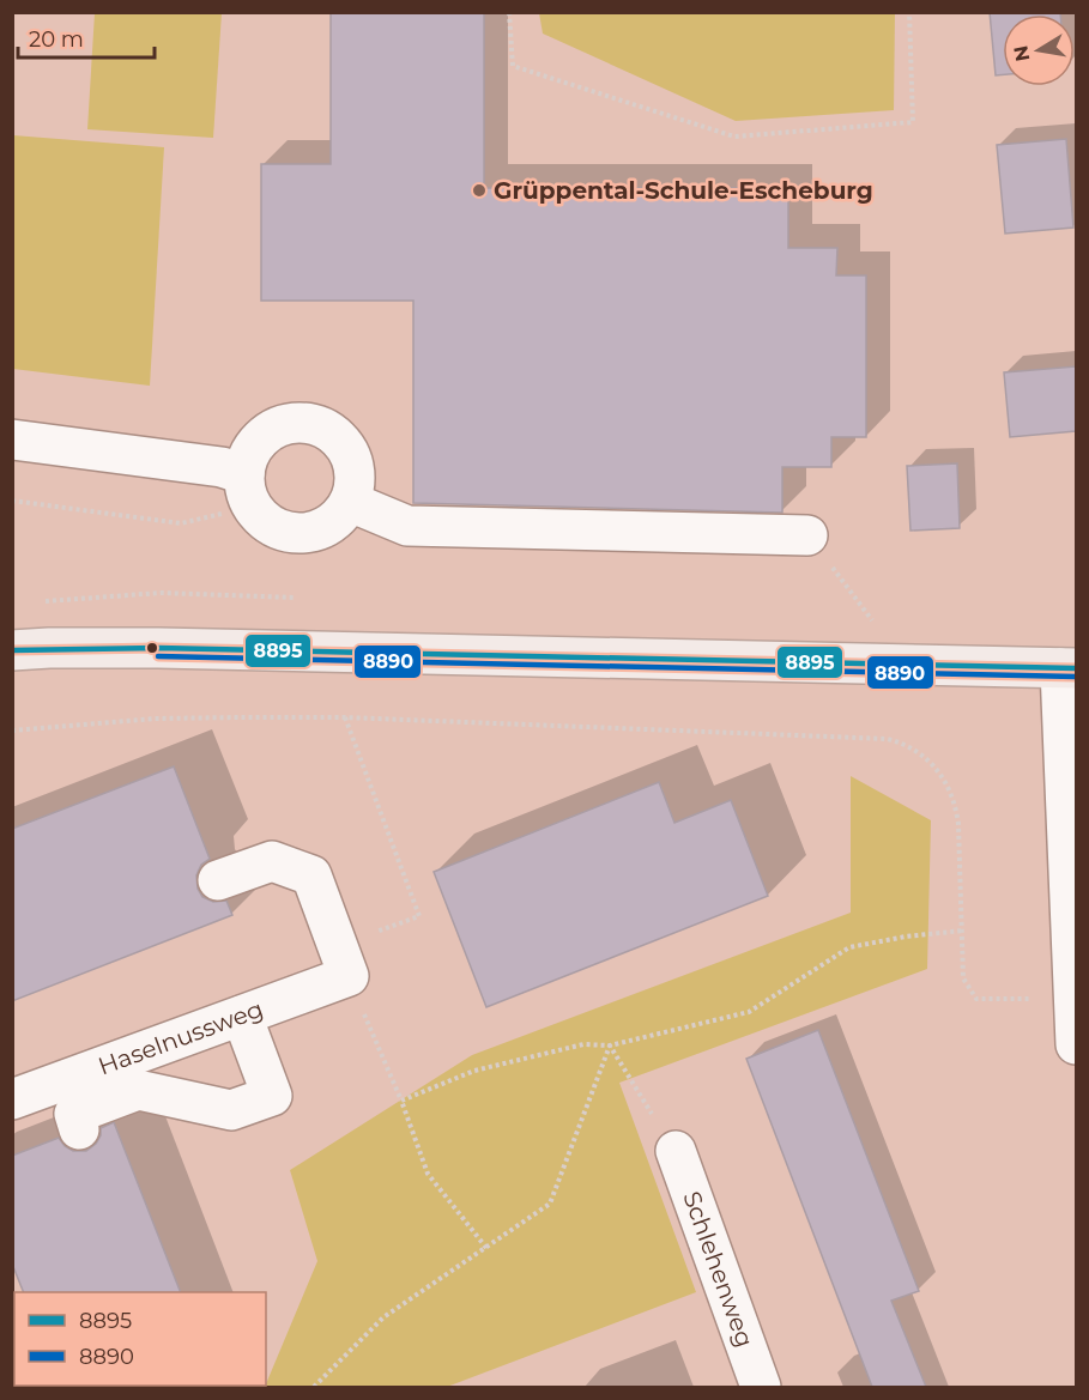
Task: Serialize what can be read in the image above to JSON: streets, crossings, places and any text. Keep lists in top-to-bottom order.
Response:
{
  "streets": {
    "street": ["Haselnussweg", "Schlehenweg"]
  },
  "places": ["Grüppental-Schule-Escheburg"],
  "lines": ["transit line 8895", "transit line 8890"],
  "legend": ["8895", "8890"],
  "scale_bar": "20 m",
  "north": "left"
}
